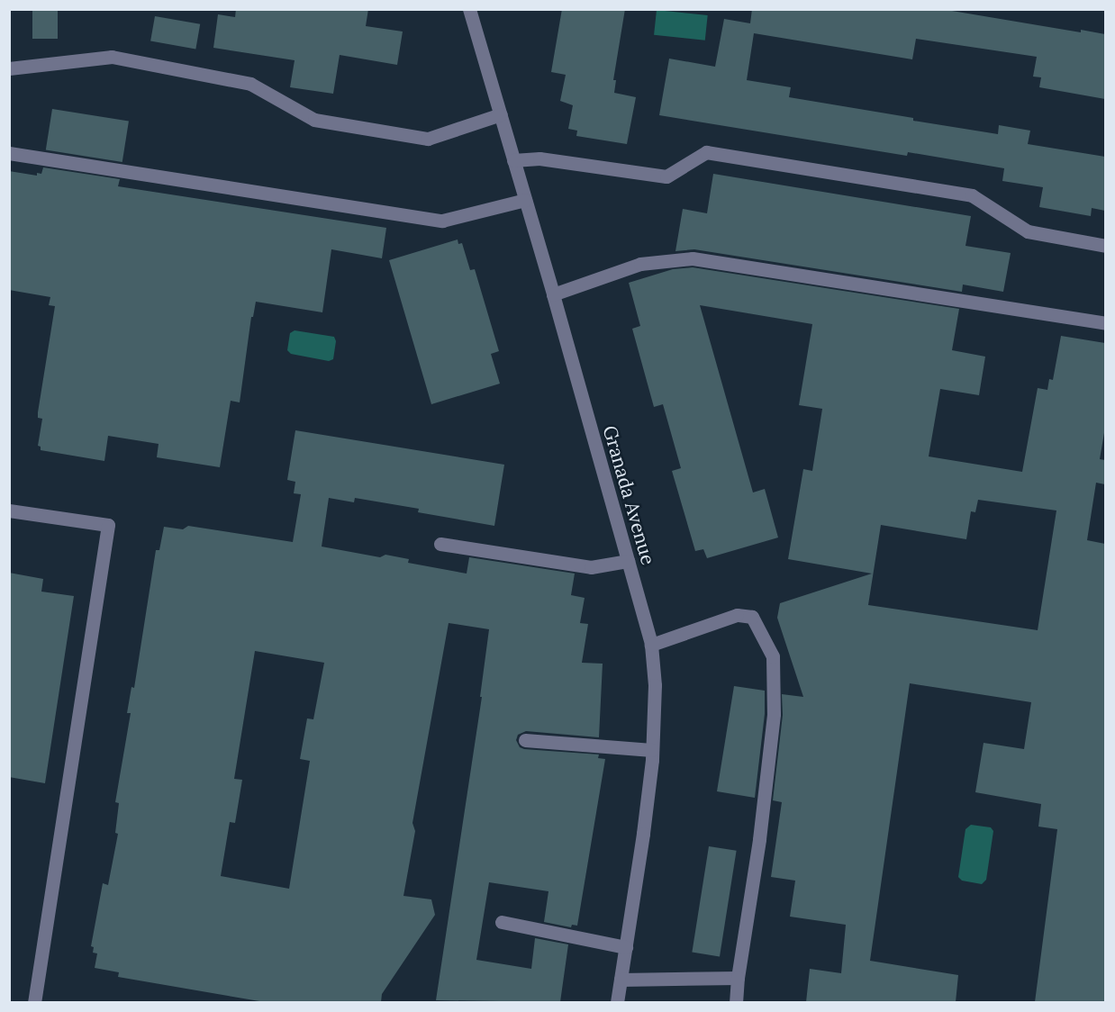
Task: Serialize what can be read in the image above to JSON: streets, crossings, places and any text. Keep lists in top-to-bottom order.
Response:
{
  "streets": {
    "street": ["Granada Avenue"]
  }
}
